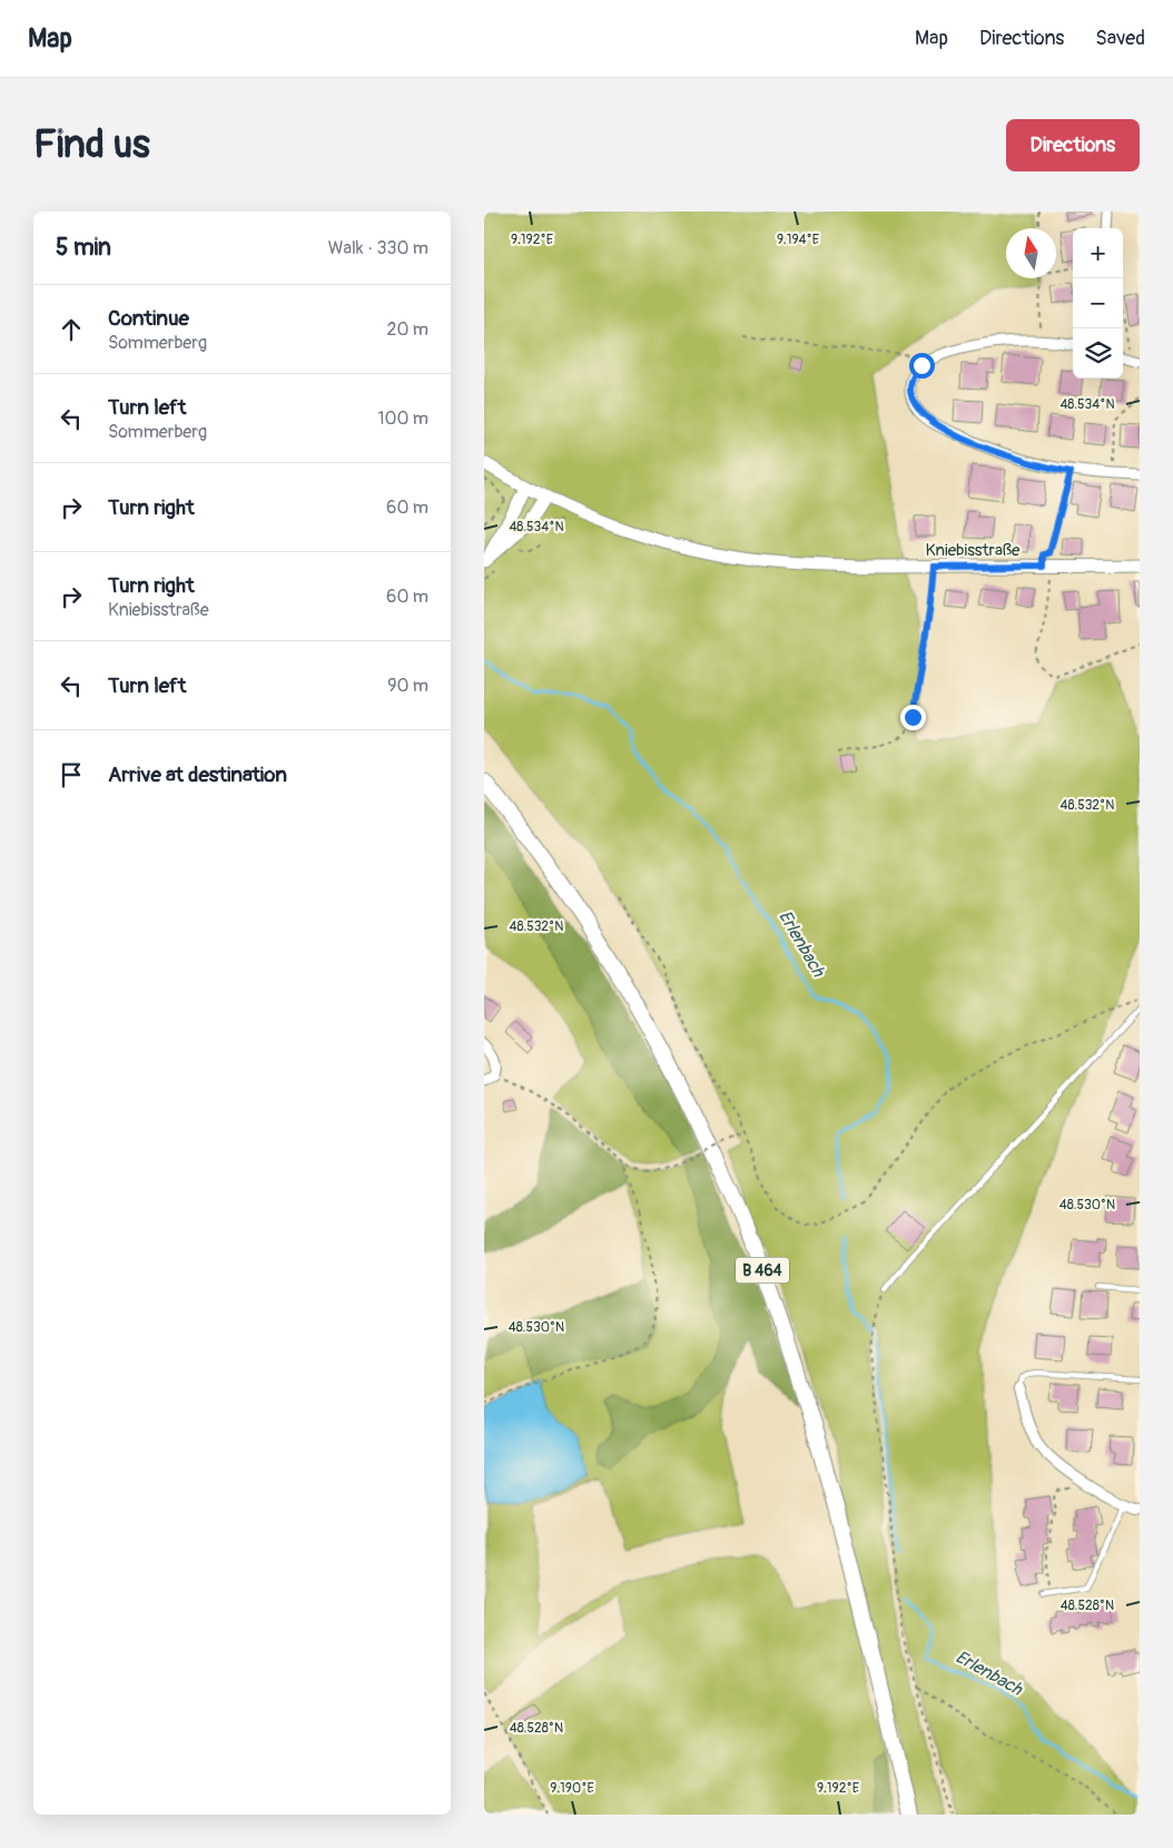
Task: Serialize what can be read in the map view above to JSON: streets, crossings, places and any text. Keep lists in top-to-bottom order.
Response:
{
  "streets": {
    "main road": ["B 464"],
    "street": ["Kniebisstraße"]
  },
  "water": ["Erlenbach"],
  "north": "top",
  "page": {
    "header": "Map",
    "nav": ["Map", "Directions", "Saved"],
    "buttons": "Directions",
    "title": "Find us",
    "heading": ["5 min", "Walk · 330 m"],
    "map_buttons": ["+", "−"],
    "list": [
      ["Continue", "Sommerberg", "20 m"],
      ["Turn left", "Sommerberg", "100 m"],
      ["Turn right", "60 m"],
      ["Turn right", "Kniebisstraße", "60 m"],
      ["Turn left", "90 m"],
      "Arrive at destination"
    ]
  },
  "coordinates": [
    "9.192°E",
    "9.194°E",
    "48.534°N",
    "48.532°N",
    "48.530°N",
    "48.528°N",
    "9.190°E"
  ]
}
